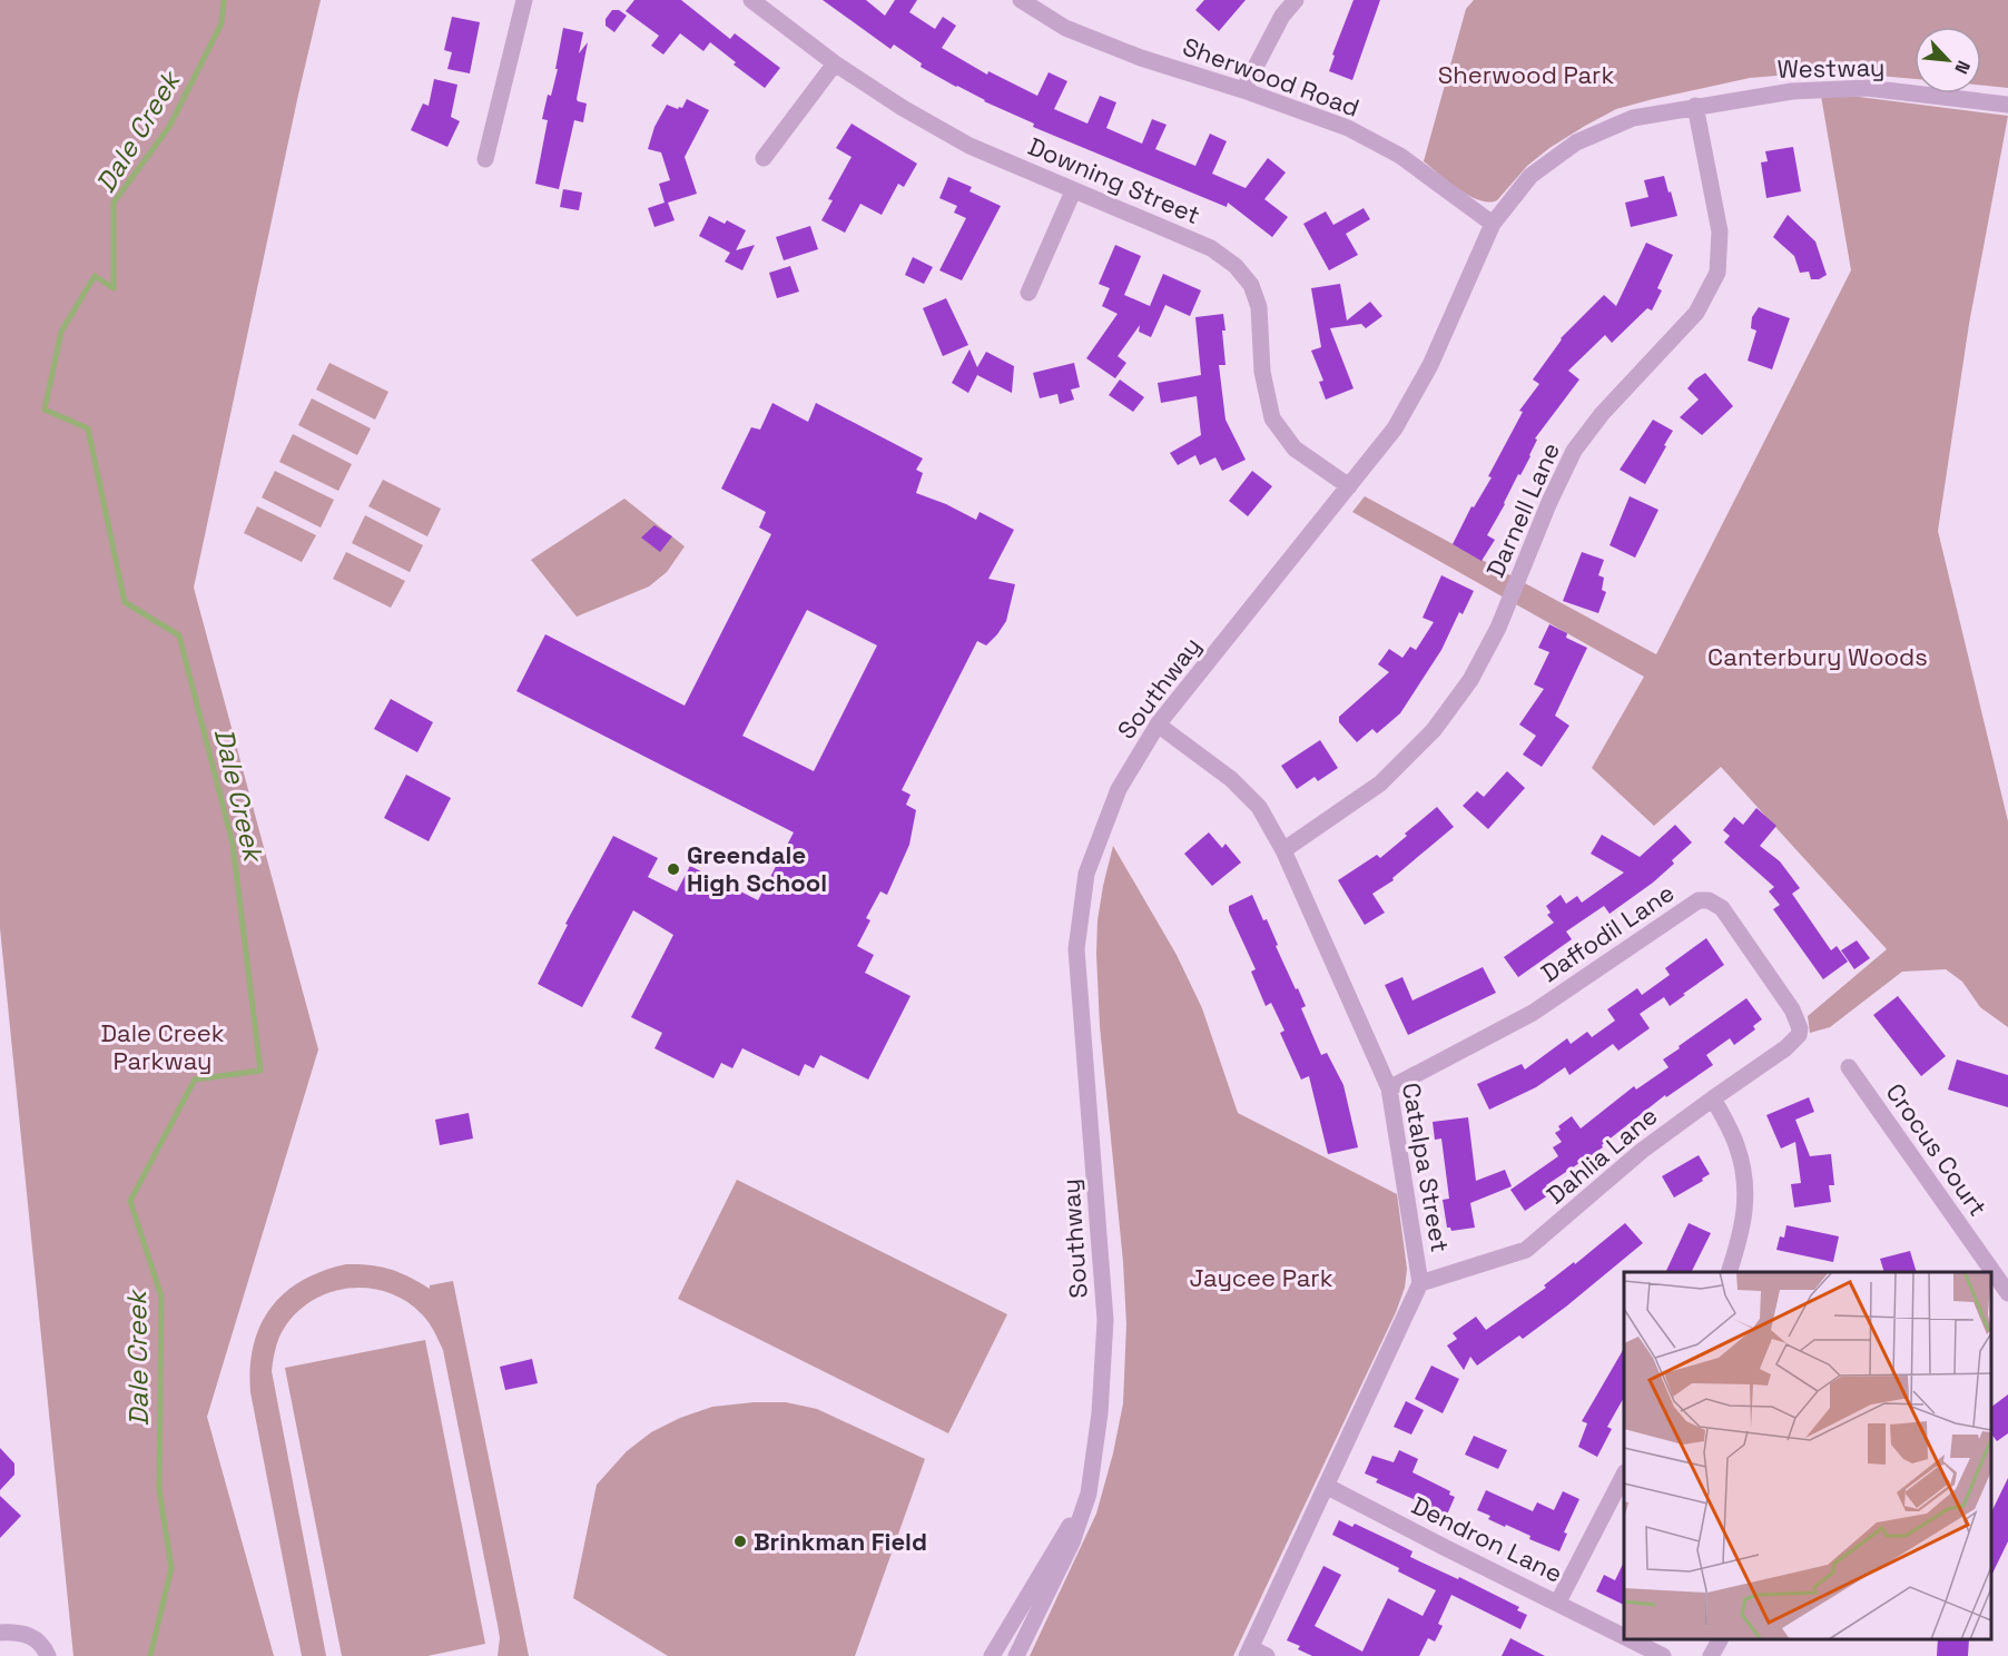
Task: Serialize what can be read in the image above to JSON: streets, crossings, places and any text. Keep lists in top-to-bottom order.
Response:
{
  "streets": {
    "street": [
      "Westway",
      "Sherwood Road",
      "Downing Street",
      "Darnell Lane",
      "Southway",
      "Daffodil Lane",
      "Crocus Court",
      "Dahlia Lane",
      "Catalpa Street",
      "Dendron Lane"
    ]
  },
  "crossings": [
    ["Westway", "Darnell Lane"],
    ["Westway", "Southway"],
    ["Sherwood Road", "Southway"],
    ["Downing Street", "Southway"],
    ["Darnell Lane", "Southway"],
    ["Darnell Lane", "Catalpa Street"],
    ["Southway", "Catalpa Street"],
    ["Daffodil Lane", "Dahlia Lane"],
    ["Daffodil Lane", "Catalpa Street"],
    ["Dahlia Lane", "Catalpa Street"],
    ["Catalpa Street", "Dendron Lane"]
  ],
  "water": ["Dale Creek"],
  "parks": [
    "Sherwood Park",
    "Canterbury Woods",
    "Dale Creek Parkway",
    "Jaycee Park"
  ],
  "places": ["Greendale High School", "Brinkman Field"],
  "north": "bottom right"
}
